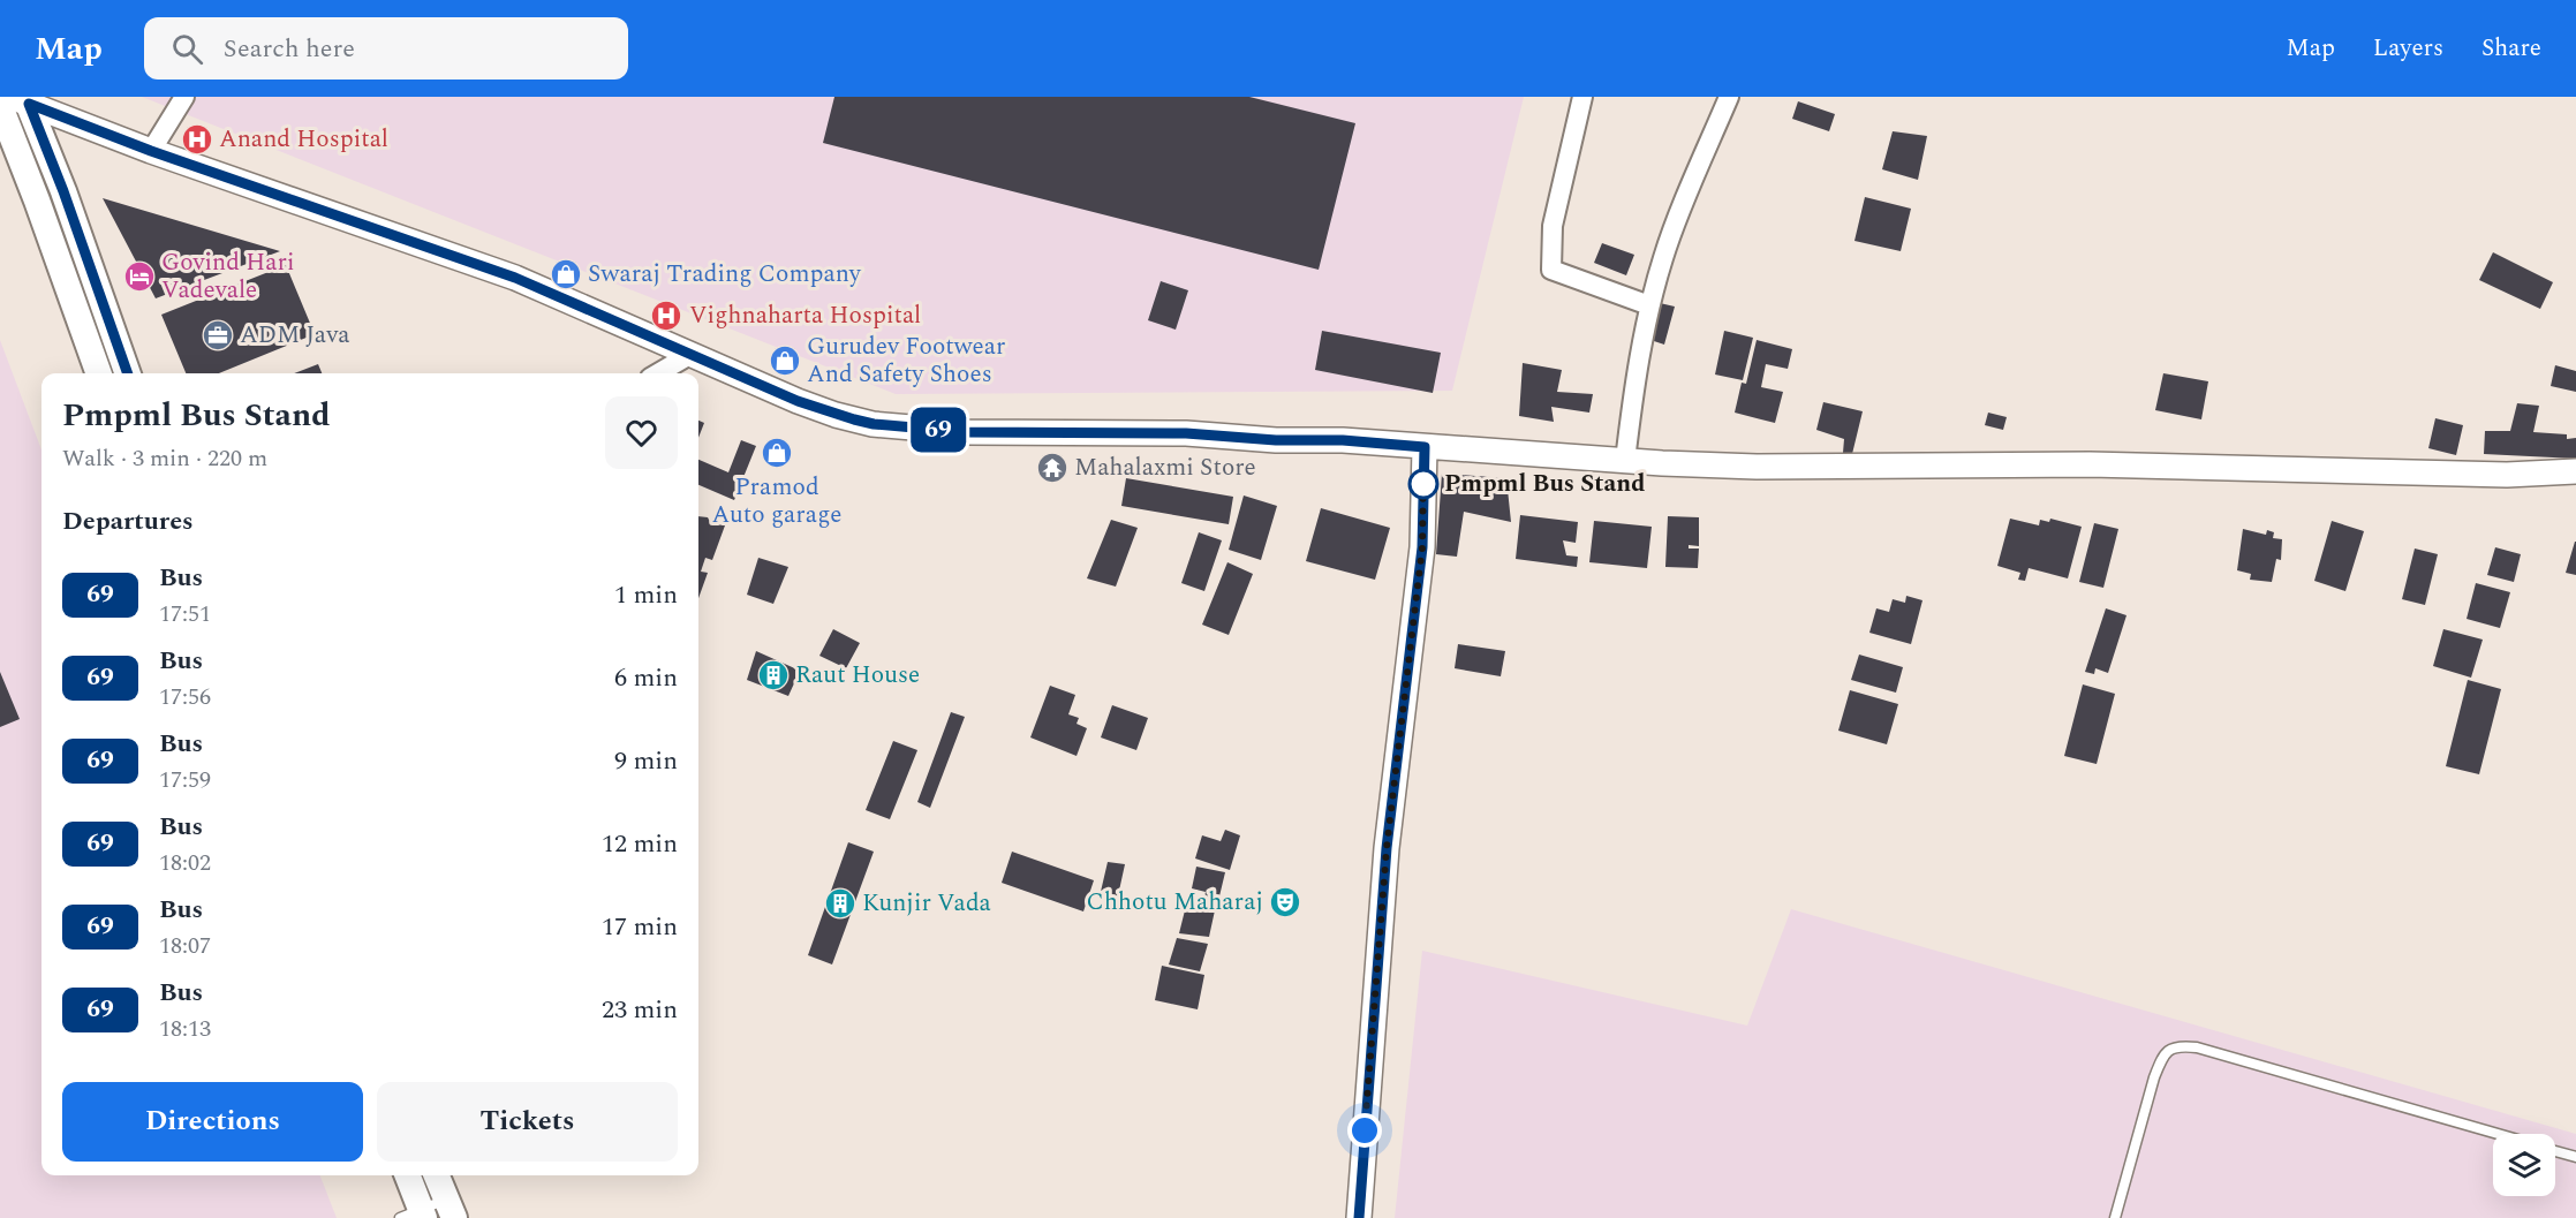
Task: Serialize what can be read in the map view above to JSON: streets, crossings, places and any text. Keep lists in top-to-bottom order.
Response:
{
  "places": {
    "hospital": ["Anand Hospital", "Vighnaharta Hospital"],
    "shop": ["Swaraj Trading Company", "Gurudev Footwear And Safety Shoes", "Pramod Auto garage"],
    "hotel": ["Govind Hari Vadevale"],
    "office": ["ADM Java"],
    "temple": ["Mahalaxmi Store"],
    "other": ["Pmpml Bus Stand"],
    "building": ["Raut House", "Kunjir Vada"],
    "theatre": ["Chhotu Maharaj"]
  },
  "lines": ["bus line 69"],
  "page": {
    "header": "Map",
    "search": "Search here",
    "nav": ["Map", "Layers", "Share"],
    "on_map": "69",
    "heading": [
      ["Pmpml Bus Stand", "Walk · 3 min · 220 m"],
      "Departures"
    ],
    "list": [
      {
        "mark": "69",
        "name": "Bus",
        "note": "17:51",
        "value": "1 min"
      },
      {
        "mark": "69",
        "name": "Bus",
        "note": "17:56",
        "value": "6 min"
      },
      {
        "mark": "69",
        "name": "Bus",
        "note": "17:59",
        "value": "9 min"
      },
      {
        "mark": "69",
        "name": "Bus",
        "note": "18:02",
        "value": "12 min"
      },
      {
        "mark": "69",
        "name": "Bus",
        "note": "18:07",
        "value": "17 min"
      },
      {
        "mark": "69",
        "name": "Bus",
        "note": "18:13",
        "value": "23 min"
      }
    ],
    "buttons": ["Directions", "Tickets"]
  }
}
